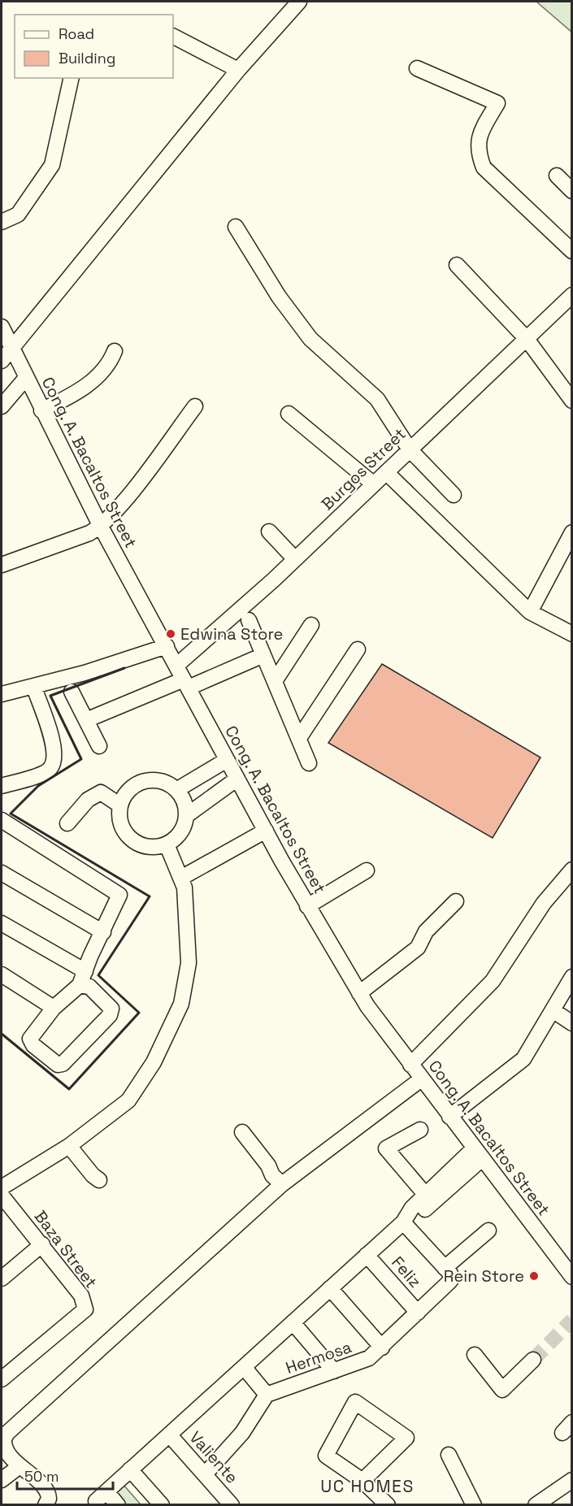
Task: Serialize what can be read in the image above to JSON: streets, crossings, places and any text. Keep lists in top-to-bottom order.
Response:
{
  "streets": {
    "street": [
      "Cong. A. Bacaltos Street",
      "Burgos Street",
      "Baza Street",
      "Feliz",
      "Hermosa",
      "Valiente"
    ]
  },
  "crossings": [
    ["Cong. A. Bacaltos Street", "Burgos Street"],
    ["Feliz", "Hermosa"]
  ],
  "districts": ["UC HOMES"],
  "places": ["Edwina Store", "Rein Store"],
  "legend": ["Road", "Building"],
  "scale_bar": "50 m"
}
